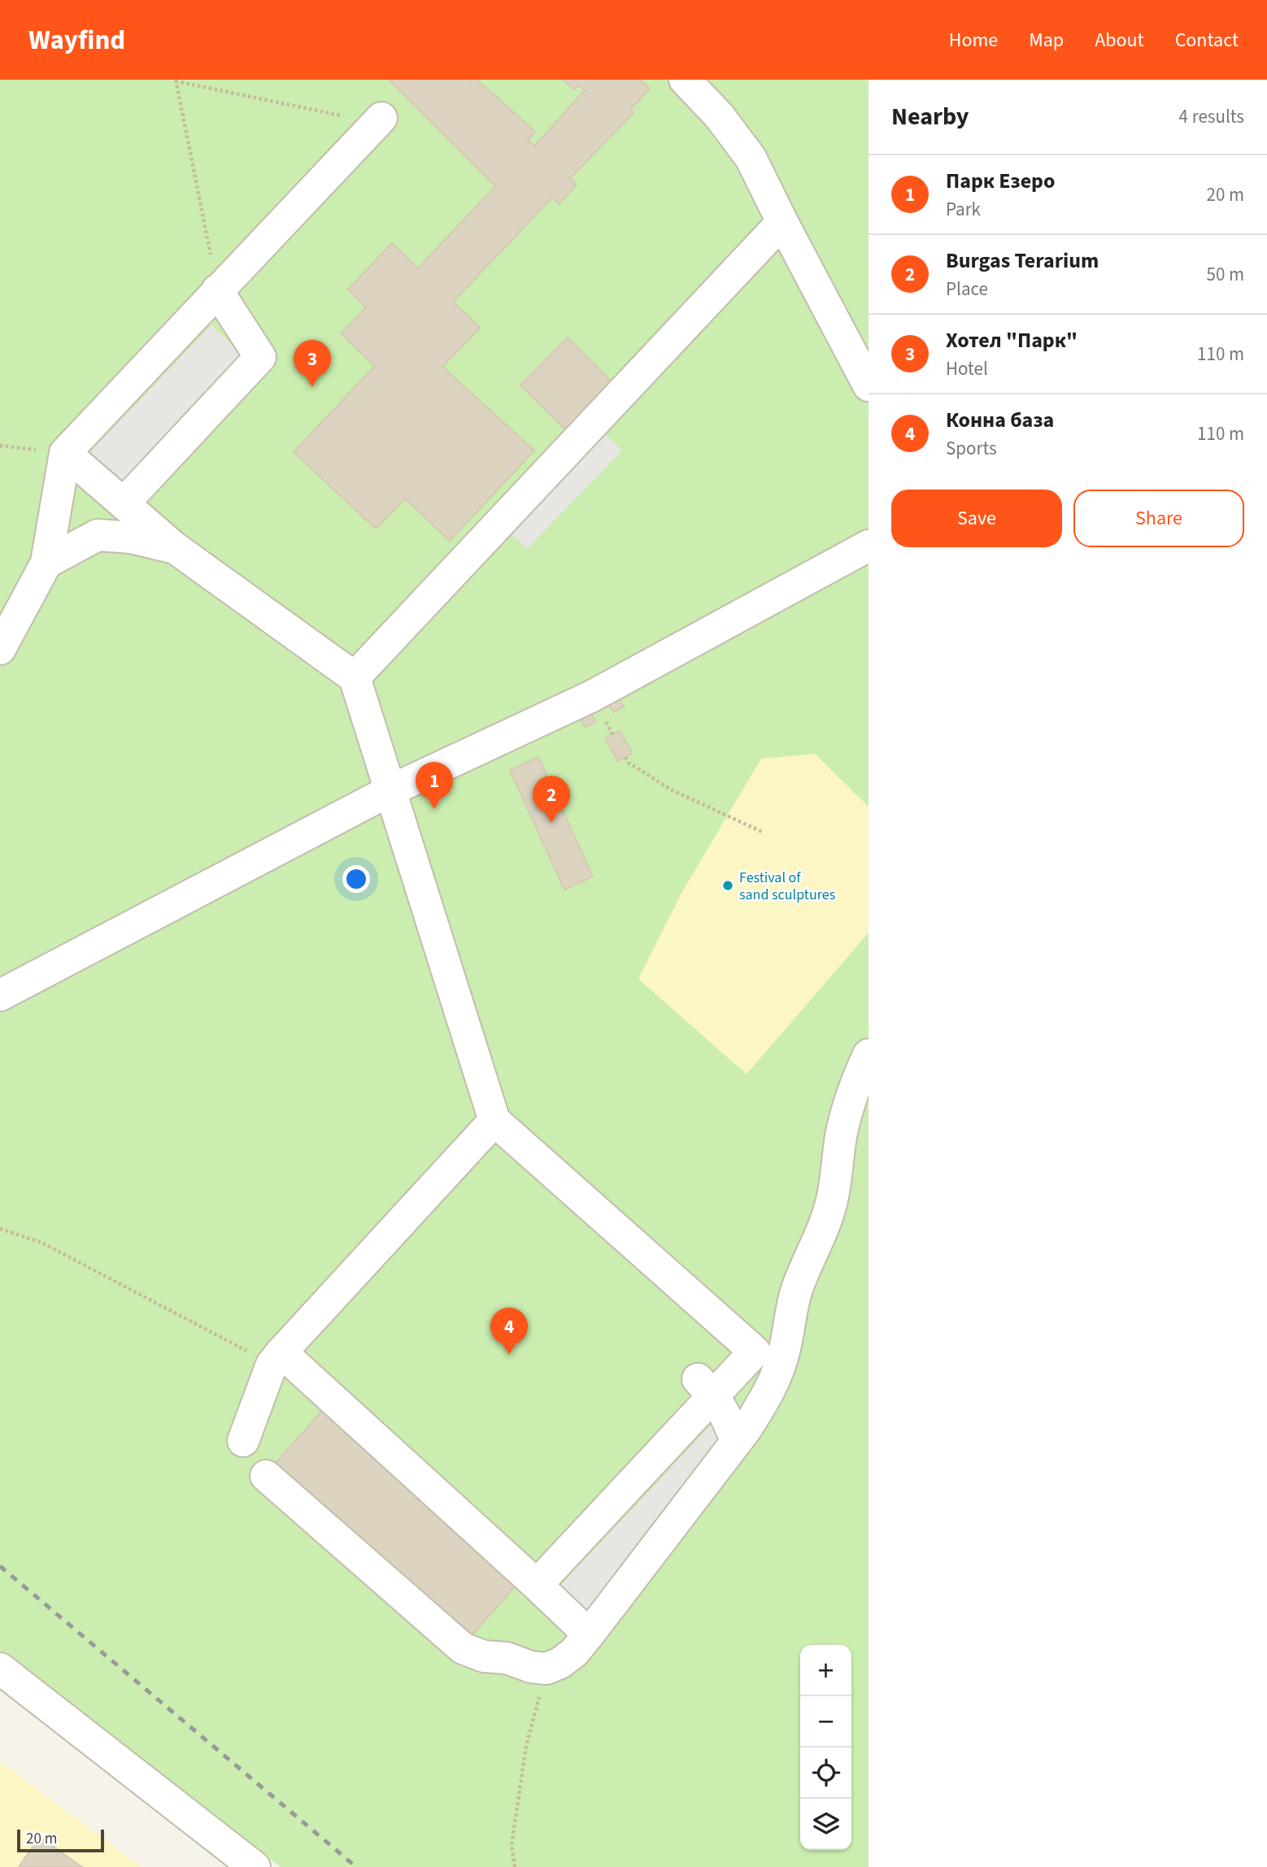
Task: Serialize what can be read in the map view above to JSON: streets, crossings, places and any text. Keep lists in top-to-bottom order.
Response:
{
  "places": ["Festival of sand sculptures"],
  "scale_bar": "20 m",
  "page": {
    "header": "Wayfind",
    "nav": [
      "Home",
      "Map",
      "About",
      "Contact"
    ],
    "heading": ["Nearby", "4 results"],
    "list": [
      {
        "mark": "1",
        "name": "Парк Езеро",
        "note": "Park",
        "value": "20 m"
      },
      {
        "mark": "2",
        "name": "Burgas Terarium",
        "note": "Place",
        "value": "50 m"
      },
      {
        "mark": "3",
        "name": "Хотел \"Парк\"",
        "note": "Hotel",
        "value": "110 m"
      },
      {
        "mark": "4",
        "name": "Конна база",
        "note": "Sports",
        "value": "110 m"
      }
    ],
    "pins": [
      "3",
      "1",
      "2",
      "4"
    ],
    "buttons": ["Save", "Share"],
    "map_buttons": ["+", "−"],
    "scale": "20 m"
  }
}
